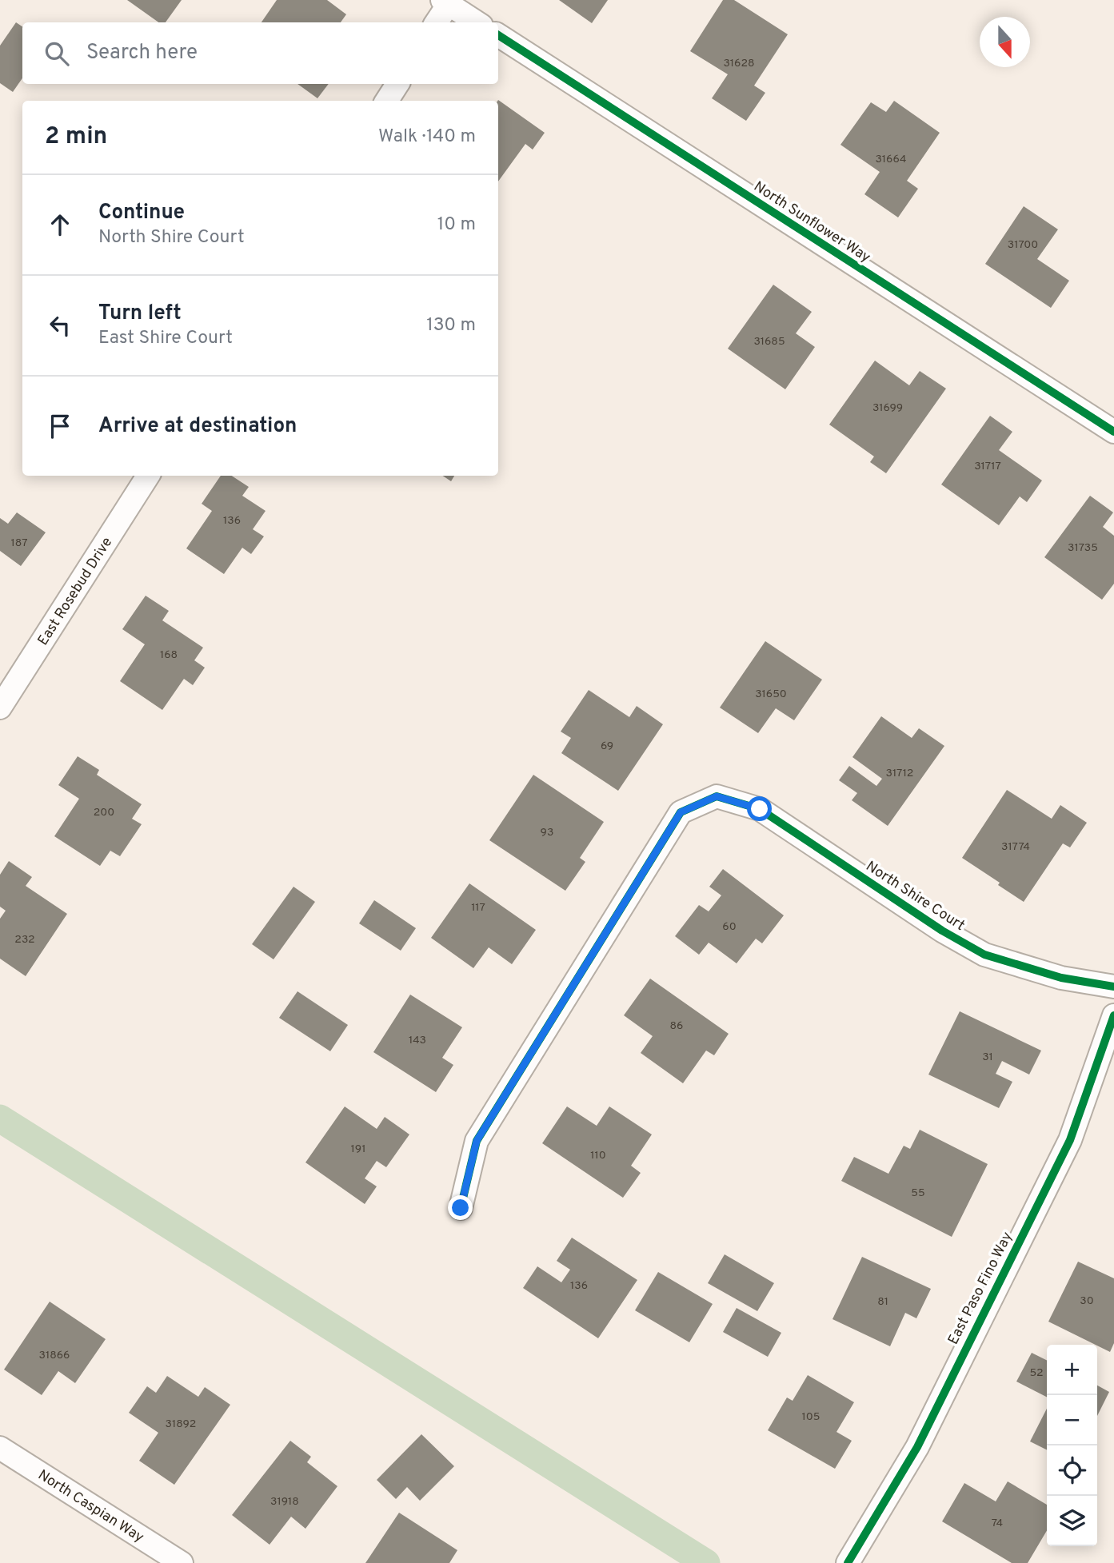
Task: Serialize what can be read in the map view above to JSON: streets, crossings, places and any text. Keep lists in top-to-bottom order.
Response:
{
  "streets": {
    "street": [
      "North Sunflower Way",
      "East Rosebud Drive",
      "North Shire Court",
      "East Paso Fino Way",
      "North Caspian Way"
    ]
  },
  "house_numbers": [
    "31628",
    "31664",
    "31700",
    "31685",
    "31699",
    "31717",
    "136",
    "187",
    "31735",
    "168",
    "31650",
    "69",
    "31712",
    "200",
    "93",
    "31774",
    "117",
    "60",
    "232",
    "86",
    "143",
    "31",
    "191",
    "110",
    "55",
    "136",
    "30",
    "81",
    "31866",
    "52",
    "105",
    "31892",
    "31918",
    "74"
  ],
  "north": "bottom",
  "page": {
    "search": "Search here",
    "heading": ["2 min", "Walk · 140 m"],
    "list": [
      ["Continue", "North Shire Court", "10 m"],
      ["Turn left", "East Shire Court", "130 m"],
      "Arrive at destination"
    ],
    "map_buttons": ["+", "−"]
  }
}
